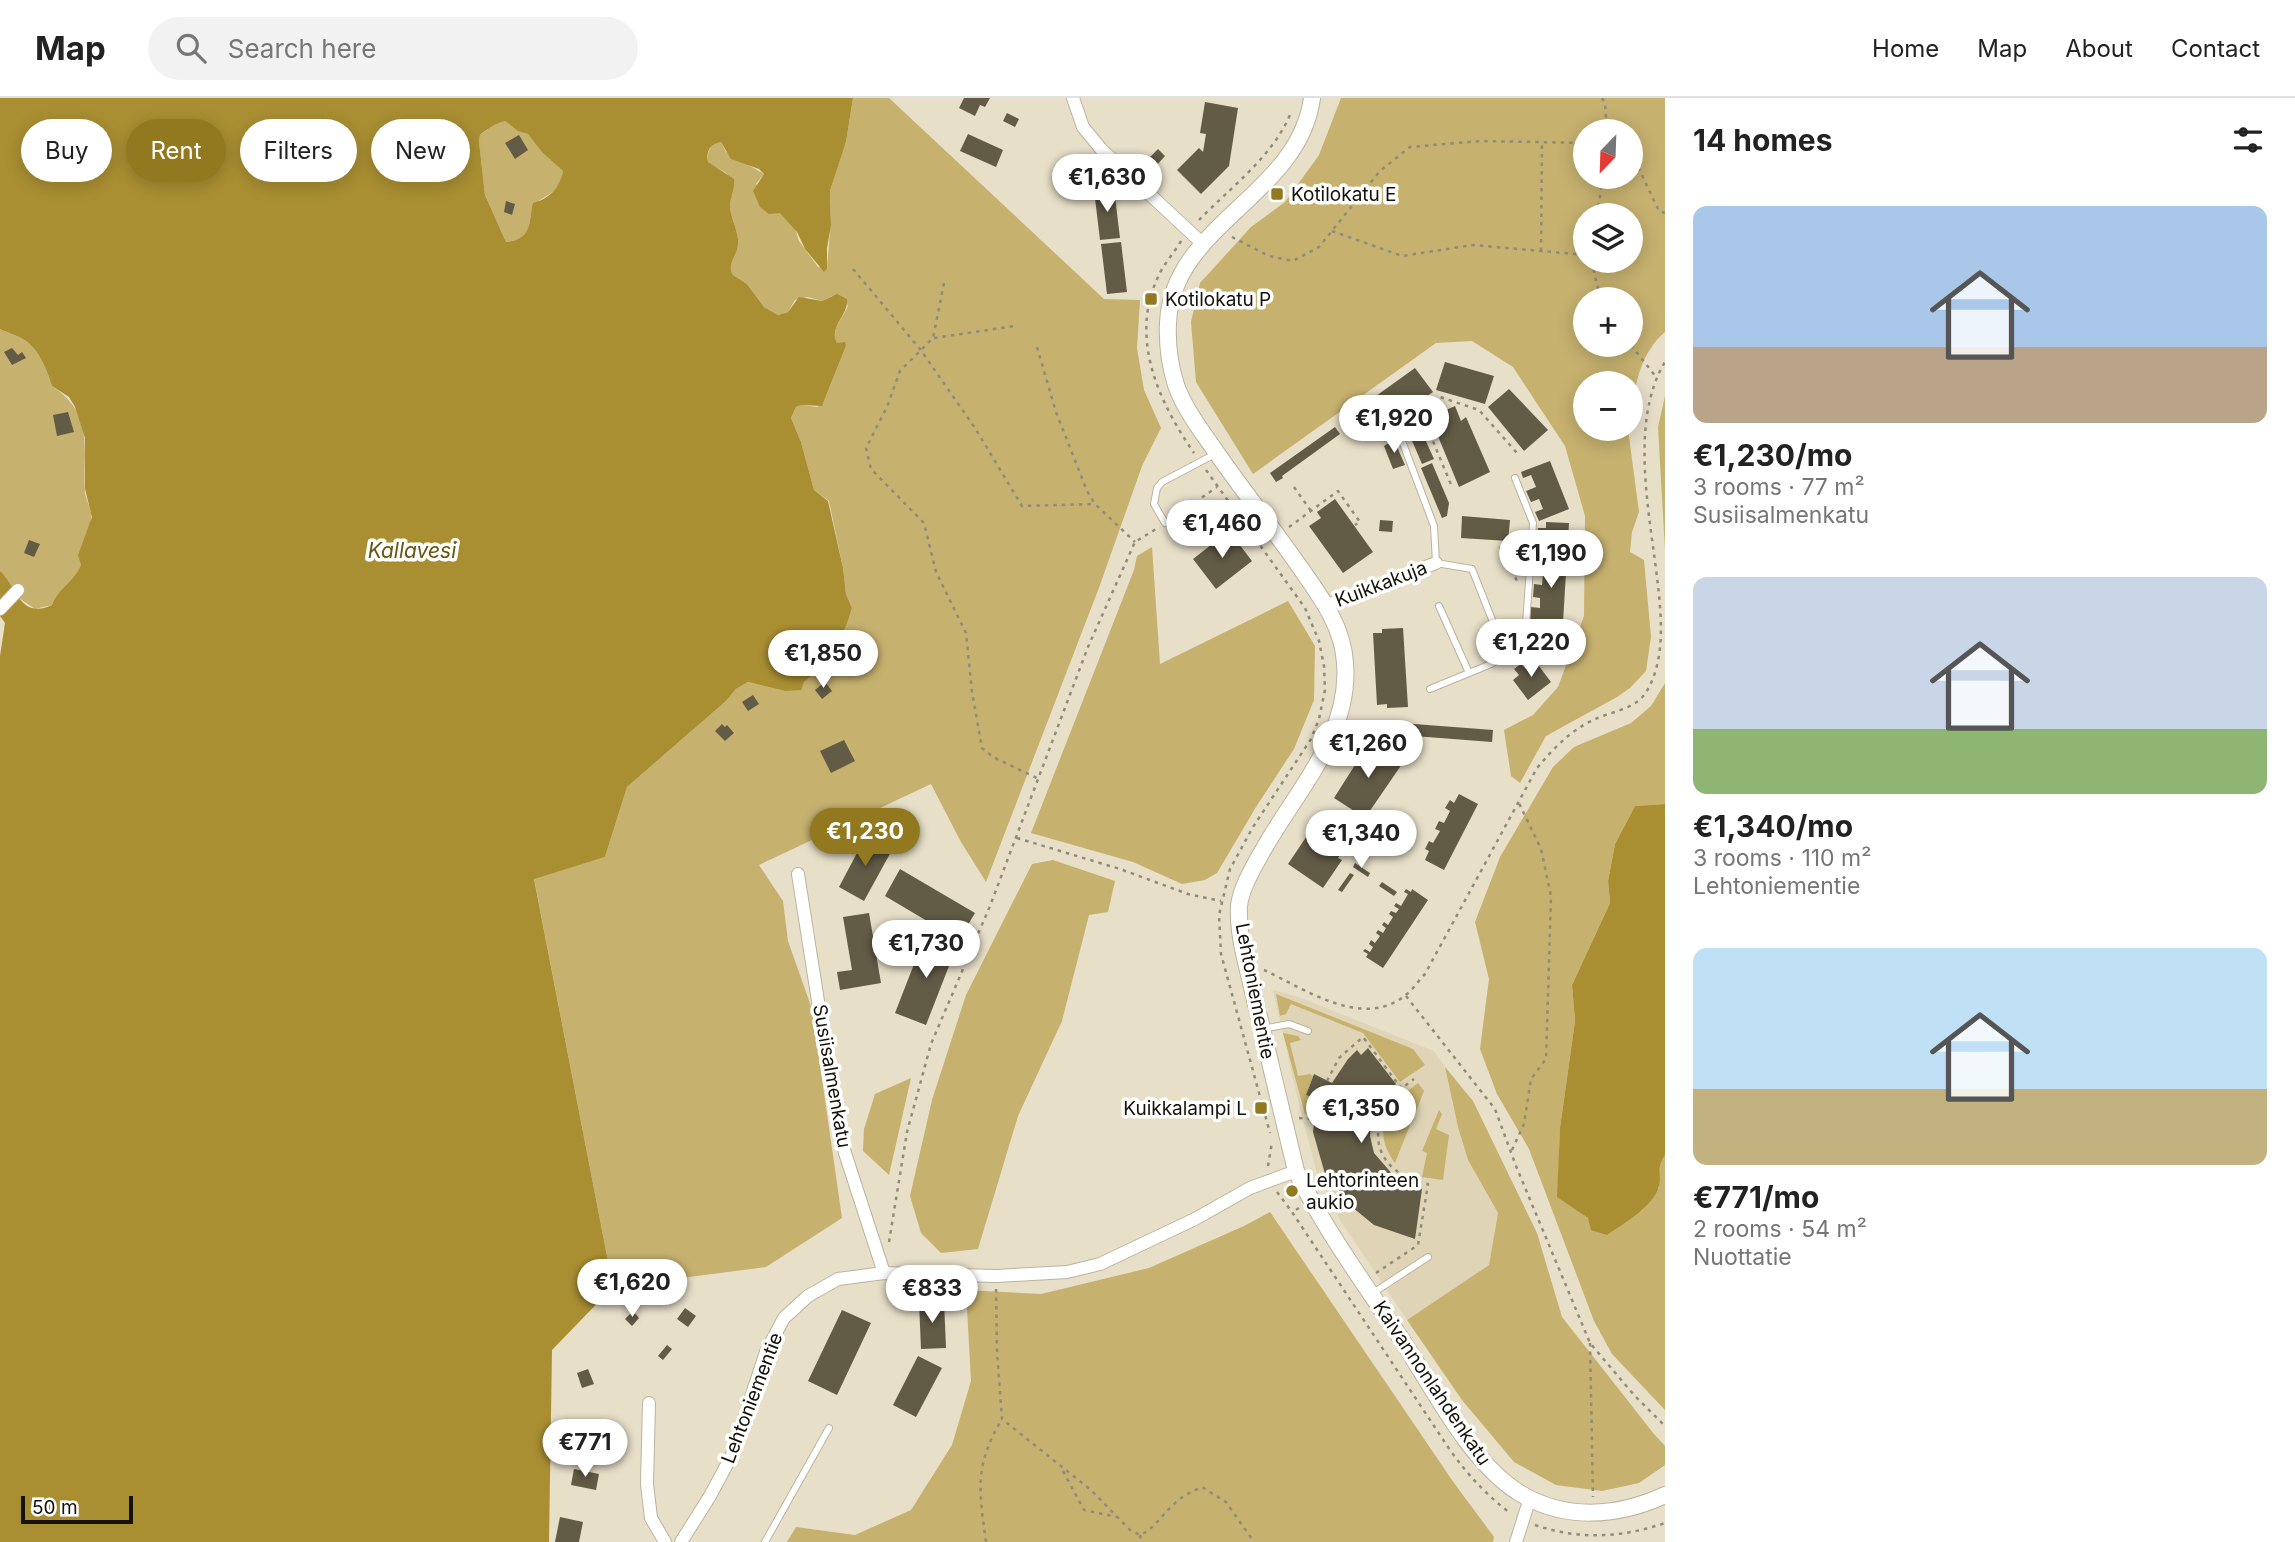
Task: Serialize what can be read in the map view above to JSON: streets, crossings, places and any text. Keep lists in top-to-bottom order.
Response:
{
  "streets": {
    "street": [
      "Kuikkakuja",
      "Lehtoniementie",
      "Susiisalmenkatu",
      "Kaivannonlahdenkatu"
    ]
  },
  "crossings": [
    ["Kuikkakuja", "Lehtoniementie"],
    ["Lehtoniementie", "Susiisalmenkatu"],
    ["Lehtoniementie", "Kaivannonlahdenkatu"]
  ],
  "water": ["Kallavesi"],
  "places": {
    "transit": ["Kotilokatu E", "Kotilokatu P", "Kuikkalampi L"],
    "other": ["Lehtorinteen aukio"]
  },
  "scale_bar": "50 m",
  "north": "bottom left",
  "page": {
    "header": "Map",
    "search": "Search here",
    "nav": [
      "Home",
      "Map",
      "About",
      "Contact"
    ],
    "heading": "14 homes",
    "map_buttons": ["+", "−"],
    "chip": [
      "Buy",
      "Rent",
      "Filters",
      "New"
    ],
    "price": [
      "€1,630",
      "€1,920",
      "€1,460",
      "€1,190",
      "€1,220",
      "€1,850",
      "€1,260",
      "€1,230",
      "€1,340",
      "€1,730",
      "€1,350",
      "€1,620",
      "€833",
      "€771"
    ],
    "list": [
      {
        "name": "€1,230/mo",
        "note": "3 rooms · 77 m² · Susiisalmenkatu"
      },
      {
        "name": "€1,340/mo",
        "note": "3 rooms · 110 m² · Lehtoniementie"
      },
      {
        "name": "€771/mo",
        "note": "2 rooms · 54 m² · Nuottatie"
      }
    ],
    "scale": "50 m"
  }
}
